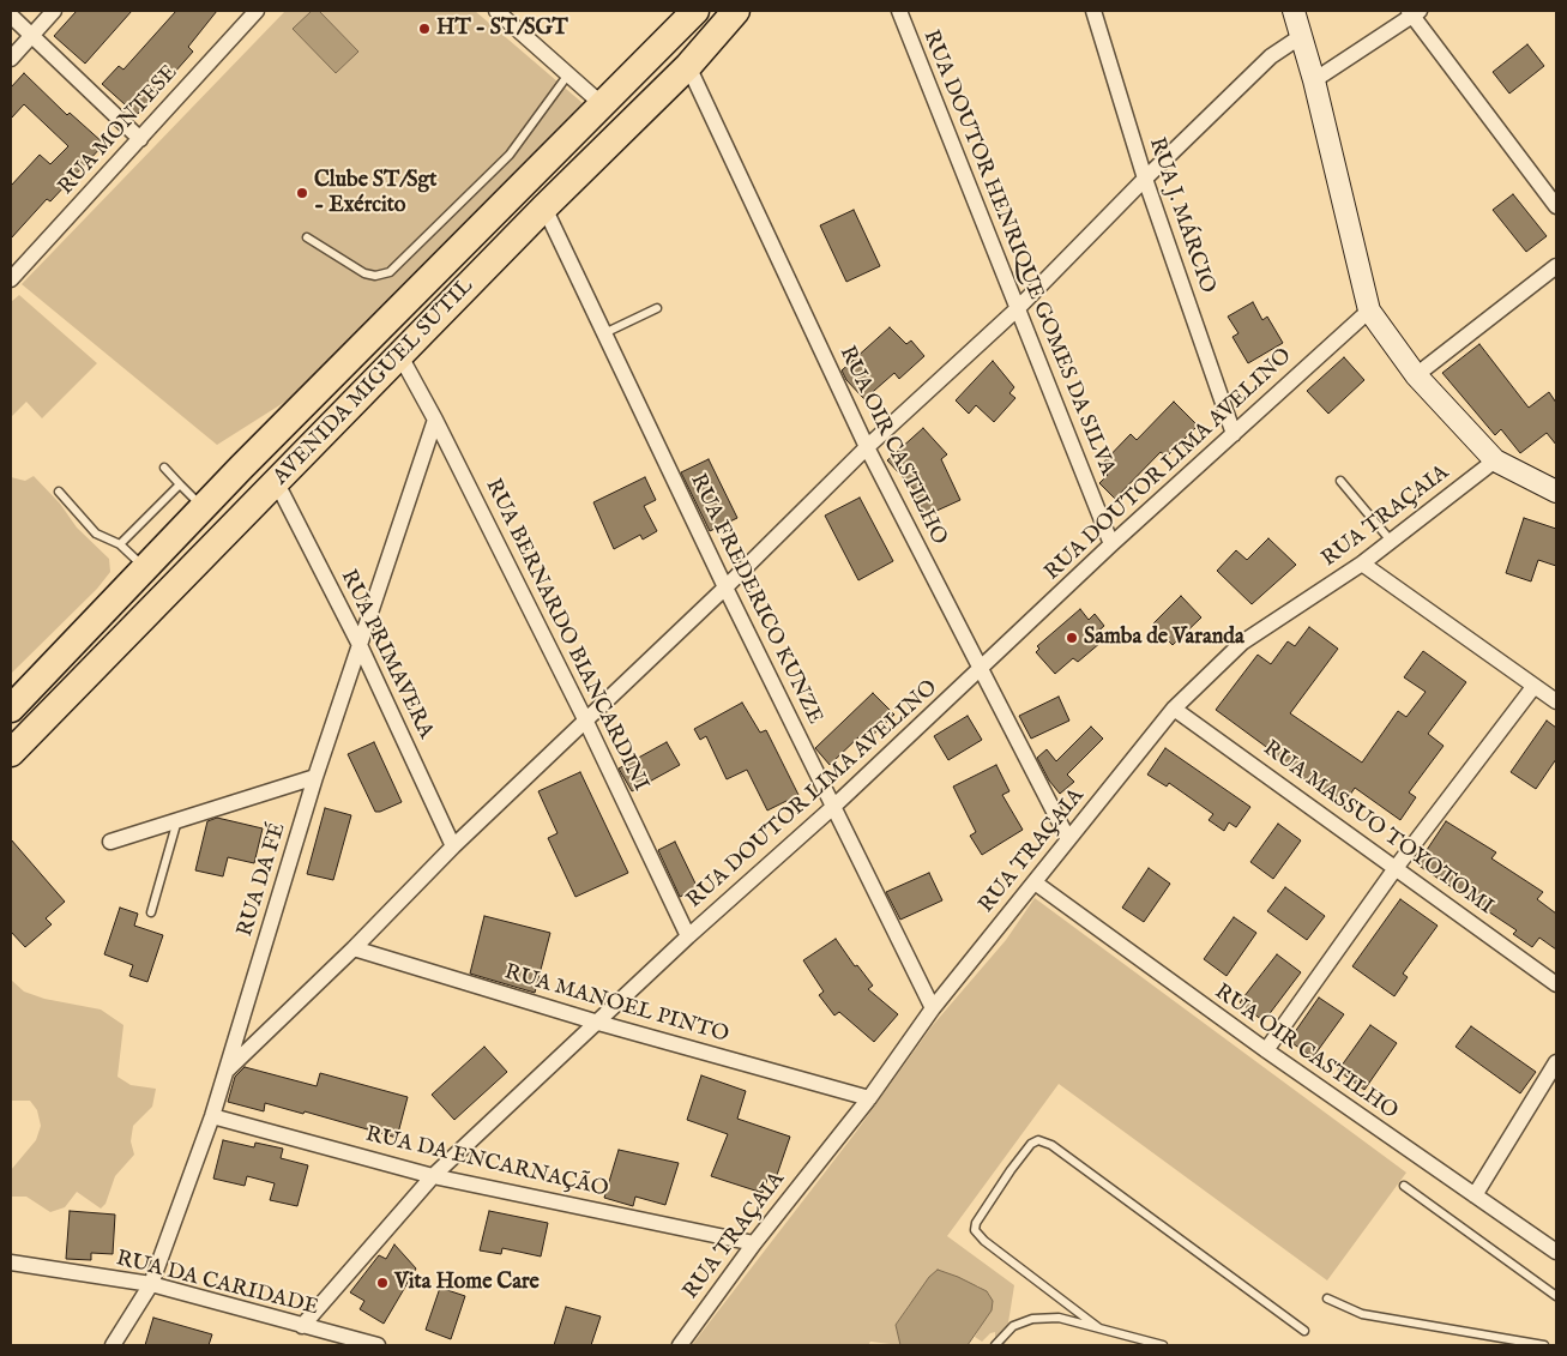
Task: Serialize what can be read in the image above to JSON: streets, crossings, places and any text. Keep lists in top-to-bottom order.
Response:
{
  "streets": {
    "highway": ["AVENIDA MIGUEL SUTIL"],
    "street": [
      "RUA MONTESE",
      "RUA J. MÁRCIO",
      "RUA DOUTOR HENRIQUE GOMES DA SILVA",
      "RUA OIR CASTILHO",
      "RUA DOUTOR LIMA AVELINO",
      "RUA TRAÇAIA",
      "RUA FREDERICO KUNZE",
      "RUA BERNARDO BIANCARDINI",
      "RUA PRIMAVERA",
      "RUA MASSUO TOYOTOMI",
      "RUA DA FÉ",
      "RUA MANOEL PINTO",
      "RUA DA ENCARNAÇÃO",
      "RUA DA CARIDADE"
    ]
  },
  "crossings": [
    ["RUA J. MÁRCIO", "RUA DOUTOR LIMA AVELINO"],
    ["RUA DOUTOR HENRIQUE GOMES DA SILVA", "RUA DOUTOR LIMA AVELINO"],
    ["AVENIDA MIGUEL SUTIL", "RUA OIR CASTILHO"],
    ["AVENIDA MIGUEL SUTIL", "RUA FREDERICO KUNZE"],
    ["AVENIDA MIGUEL SUTIL", "RUA BERNARDO BIANCARDINI"],
    ["AVENIDA MIGUEL SUTIL", "RUA PRIMAVERA"],
    ["RUA OIR CASTILHO", "RUA DOUTOR LIMA AVELINO"],
    ["RUA OIR CASTILHO", "RUA TRAÇAIA"],
    ["RUA DOUTOR LIMA AVELINO", "RUA FREDERICO KUNZE"],
    ["RUA DOUTOR LIMA AVELINO", "RUA BERNARDO BIANCARDINI"],
    ["RUA DOUTOR LIMA AVELINO", "RUA MANOEL PINTO"],
    ["RUA DOUTOR LIMA AVELINO", "RUA DA ENCARNAÇÃO"],
    ["RUA DOUTOR LIMA AVELINO", "RUA DA CARIDADE"],
    ["RUA TRAÇAIA", "RUA FREDERICO KUNZE"],
    ["RUA TRAÇAIA", "RUA MASSUO TOYOTOMI"],
    ["RUA TRAÇAIA", "RUA MANOEL PINTO"],
    ["RUA TRAÇAIA", "RUA DA ENCARNAÇÃO"],
    ["RUA BERNARDO BIANCARDINI", "RUA DA FÉ"],
    ["RUA PRIMAVERA", "RUA DA FÉ"],
    ["RUA DA FÉ", "RUA DA ENCARNAÇÃO"],
    ["RUA DA FÉ", "RUA DA CARIDADE"]
  ],
  "places": [
    "HT - ST/SGT",
    "Clube ST/Sgt - Exército",
    "Samba de Varanda",
    "Vita Home Care"
  ]
}
